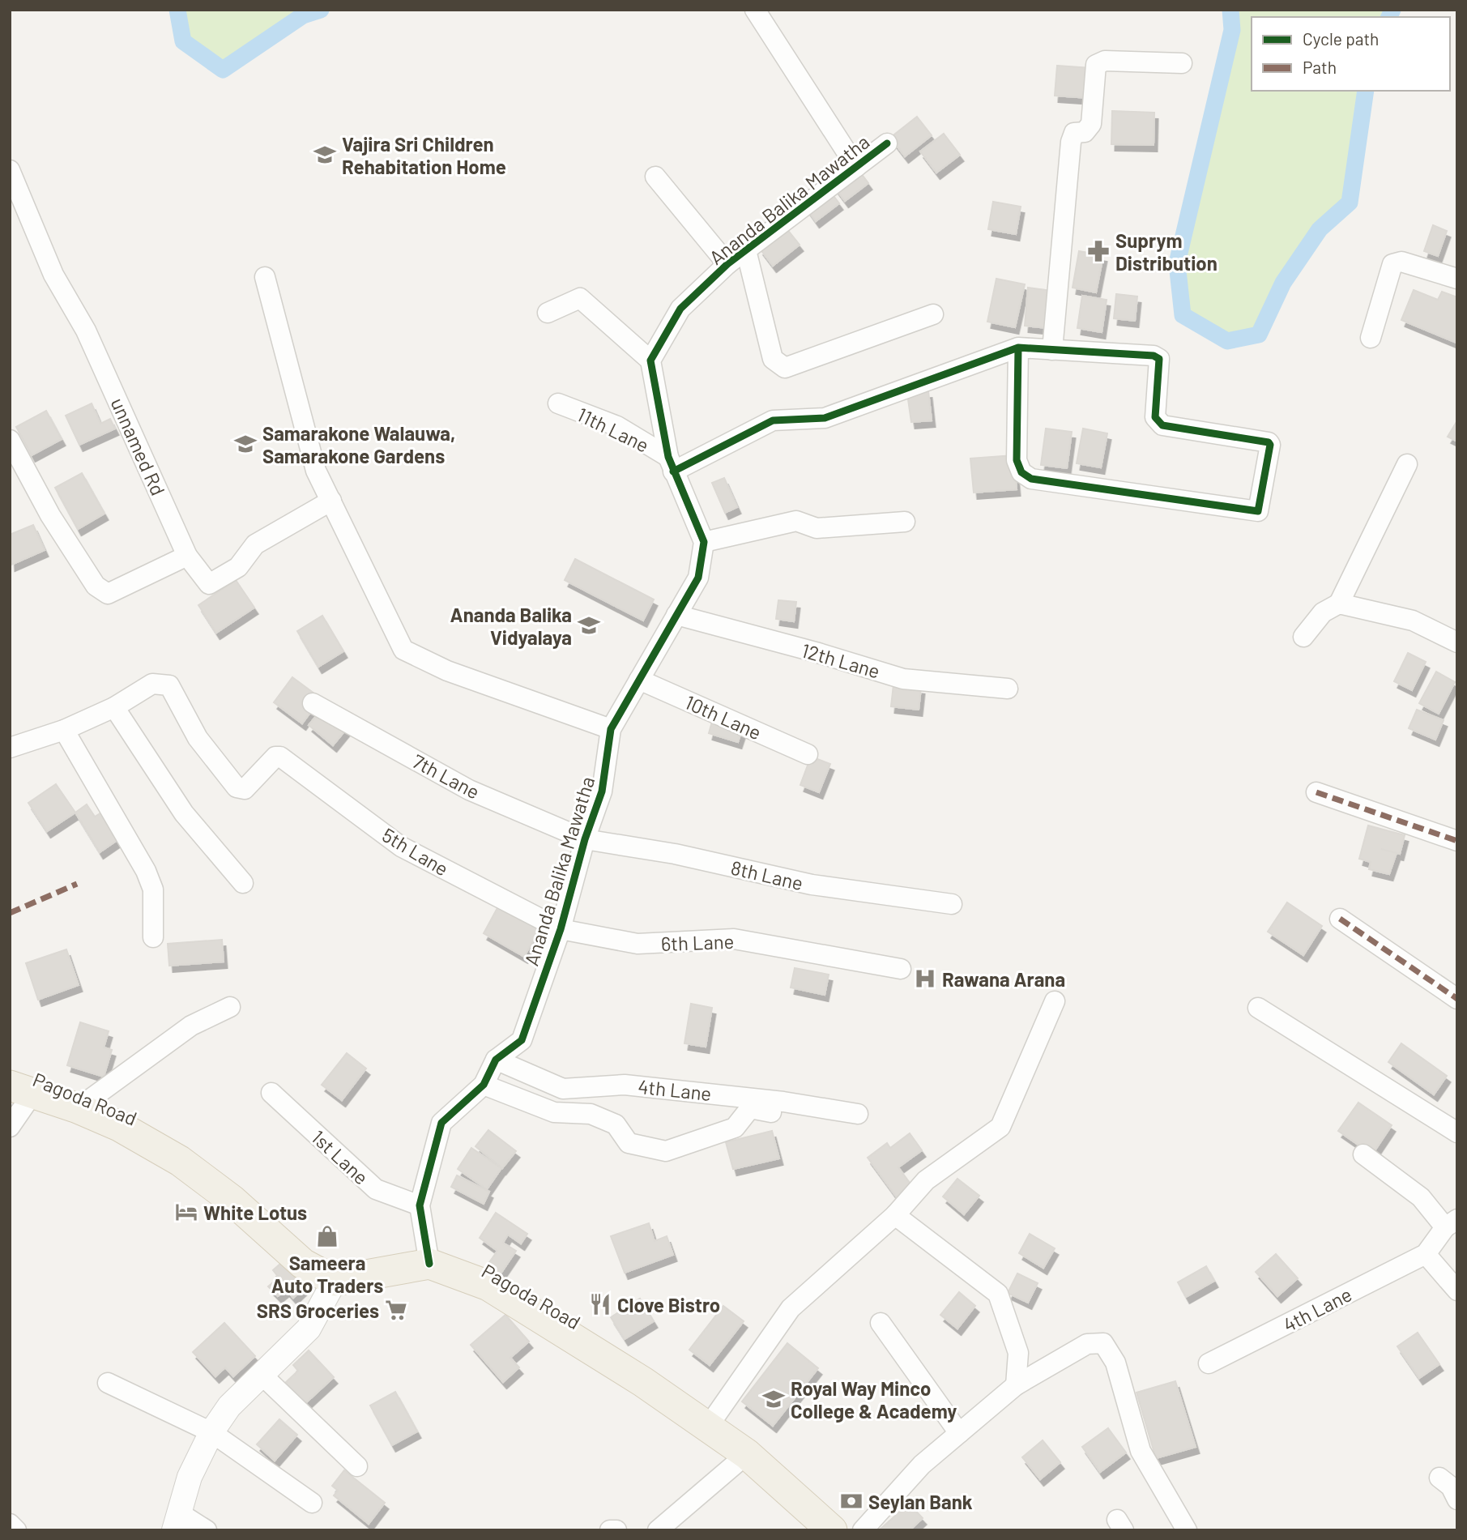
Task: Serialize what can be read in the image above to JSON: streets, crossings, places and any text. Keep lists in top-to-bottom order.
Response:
{
  "streets": {
    "main road": ["Pagoda Road"],
    "street": [
      "Ananda Balika Mawatha",
      "11th Lane",
      "unnamed Rd",
      "12th Lane",
      "10th Lane",
      "7th Lane",
      "5th Lane",
      "8th Lane",
      "6th Lane",
      "4th Lane",
      "1st Lane"
    ]
  },
  "crossings": [
    ["Ananda Balika Mawatha", "12th Lane"],
    ["Ananda Balika Mawatha", "10th Lane"],
    ["Ananda Balika Mawatha", "7th Lane"],
    ["Ananda Balika Mawatha", "5th Lane"],
    ["Ananda Balika Mawatha", "8th Lane"],
    ["Ananda Balika Mawatha", "6th Lane"],
    ["Ananda Balika Mawatha", "4th Lane"],
    ["Ananda Balika Mawatha", "Pagoda Road"],
    ["Ananda Balika Mawatha", "1st Lane"],
    ["7th Lane", "8th Lane"],
    ["5th Lane", "6th Lane"]
  ],
  "places": {
    "school or university": [
      "Vajira Sri Children Rehabitation Home",
      "Samarakone Walauwa, Samarakone Gardens",
      "Ananda Balika Vidyalaya",
      "Royal Way Minco College & Academy"
    ],
    "pharmacy": ["Suprym Distribution"],
    "hospital": ["Rawana Arana"],
    "hotel": ["White Lotus"],
    "shop": ["Sameera Auto Traders"],
    "restaurant": ["Clove Bistro"],
    "supermarket": ["SRS Groceries"],
    "bank": ["Seylan Bank"]
  },
  "legend": ["Cycle path", "Path"]
}
